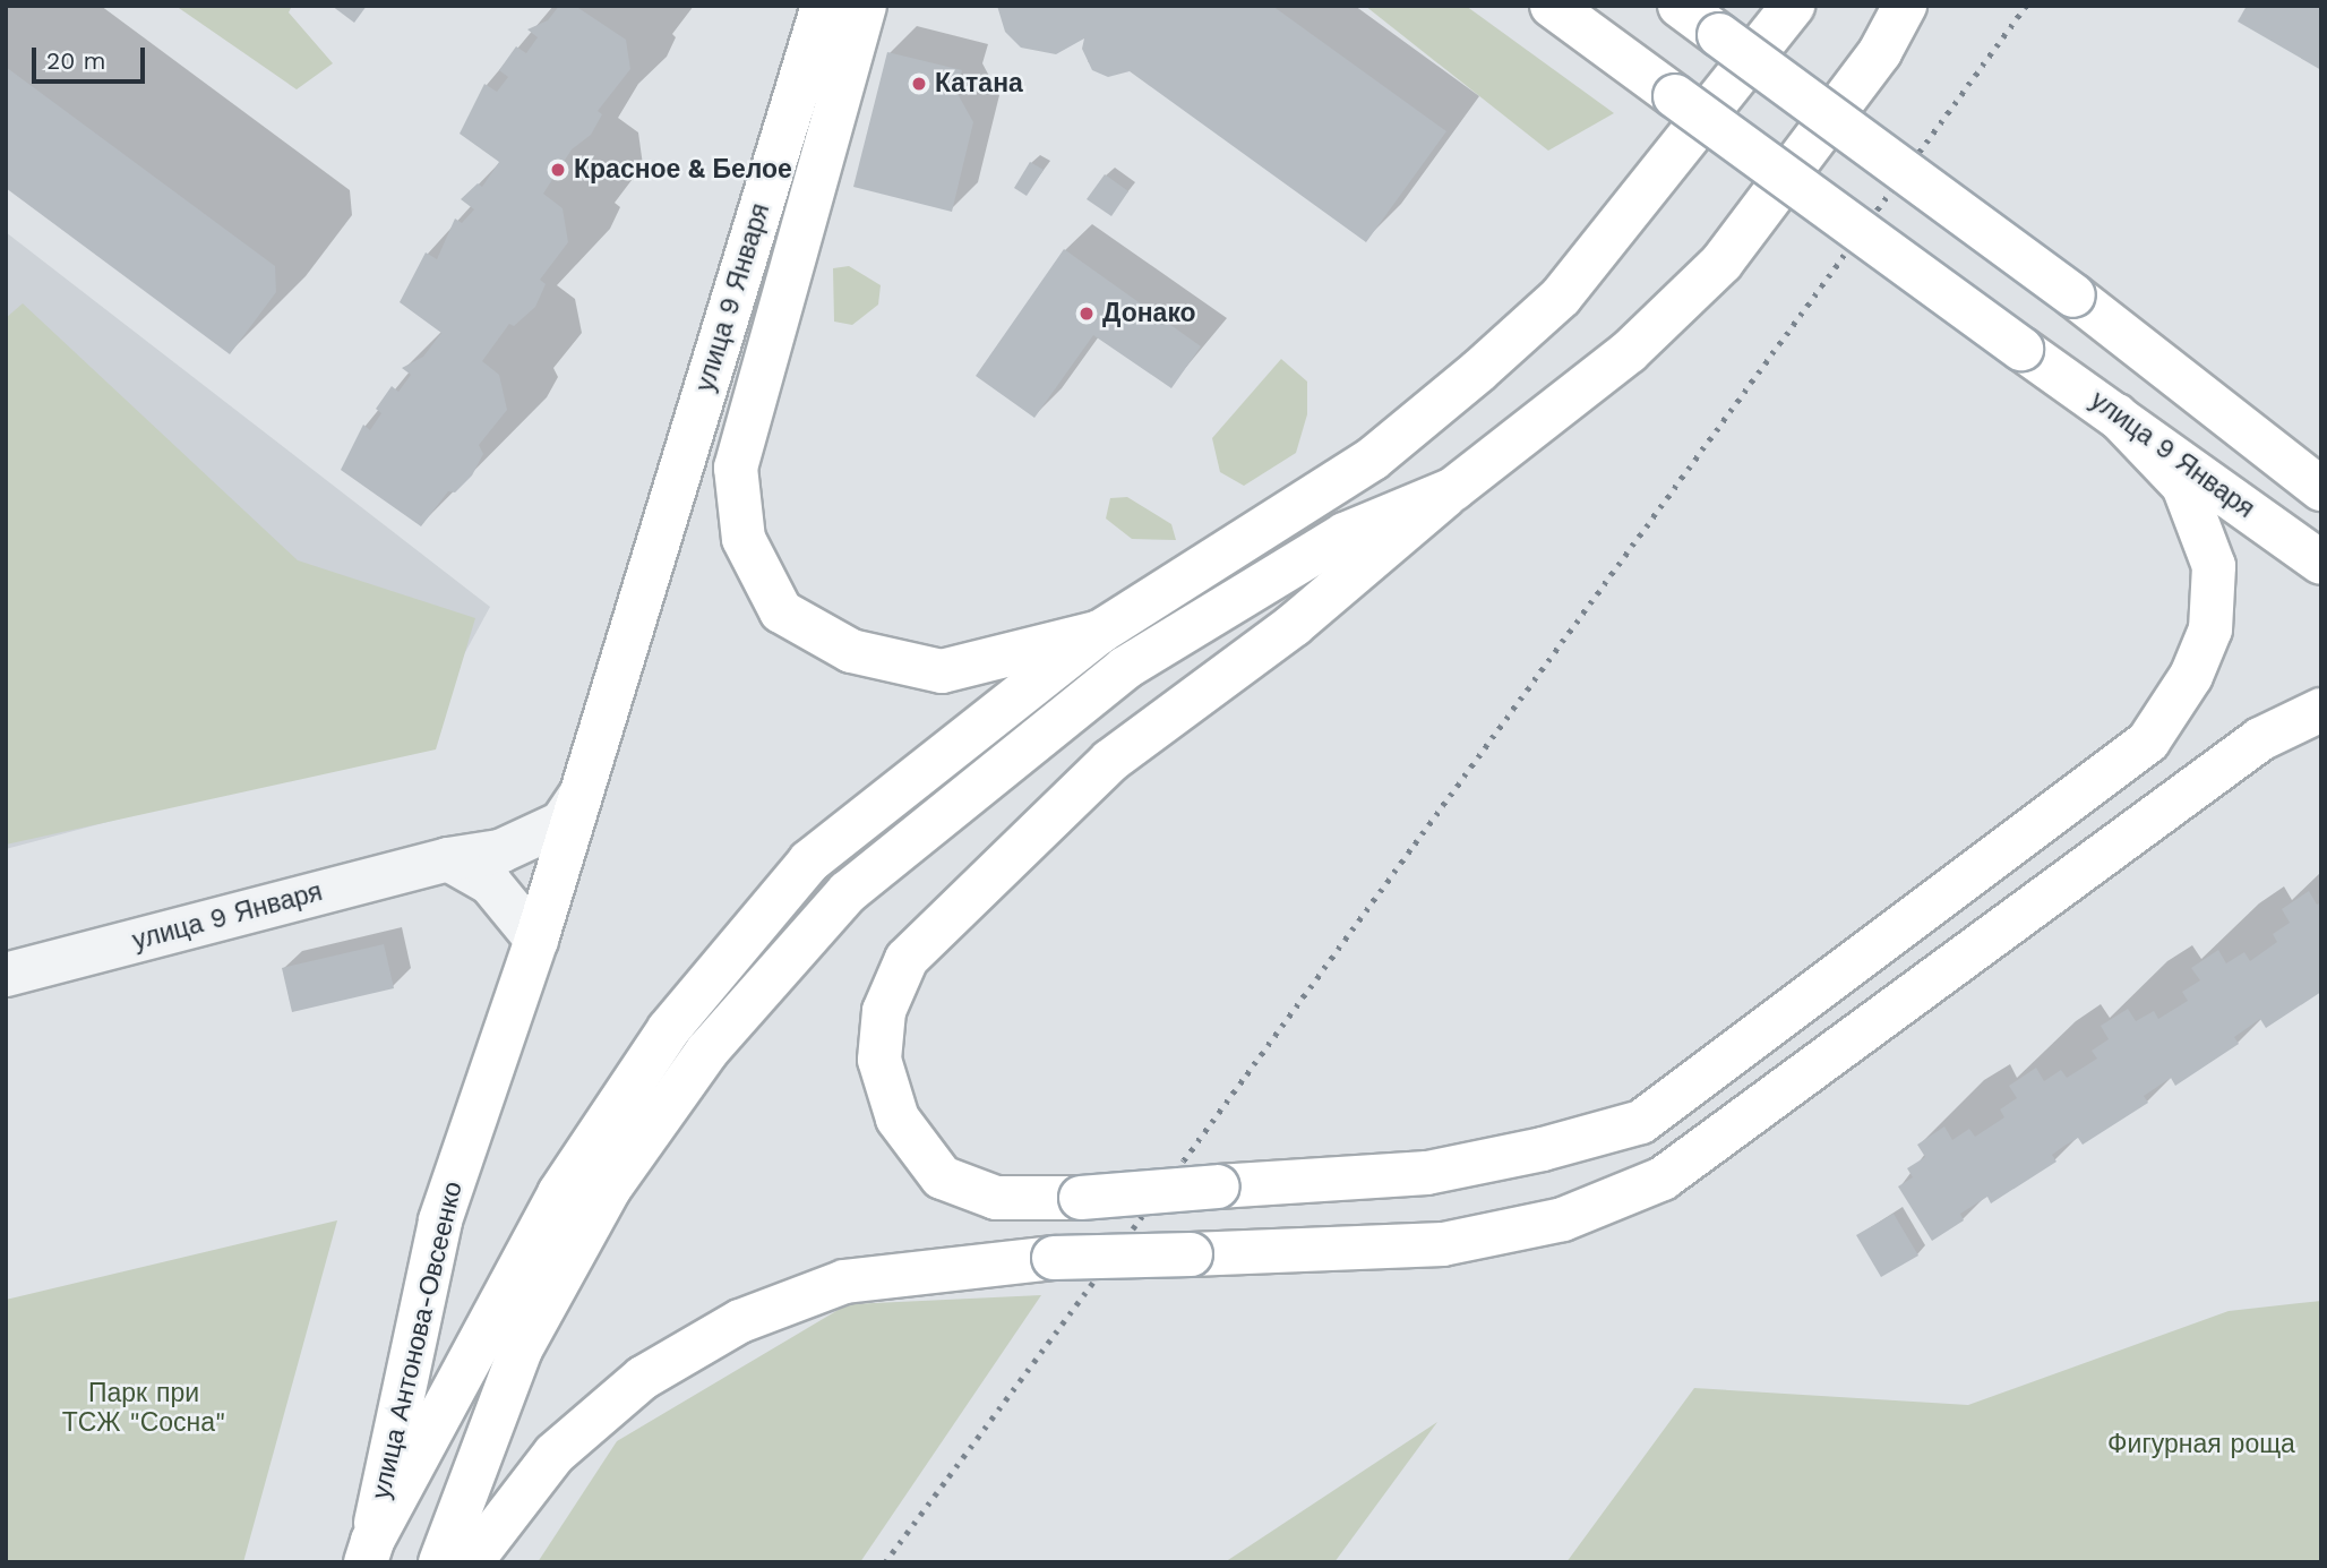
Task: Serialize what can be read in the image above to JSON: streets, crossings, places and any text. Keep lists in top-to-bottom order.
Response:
{
  "streets": {
    "main road": ["улица 9 Января", "улица Антонова-Овсеенко"]
  },
  "crossings": [
    ["улица 9 Января", "улица Антонова-Овсеенко"]
  ],
  "parks": ["Парк при ТСЖ \"Сосна\"", "Фигурная роща"],
  "places": ["Катана", "Красное & Белое", "Донако"],
  "scale_bar": "20 m"
}
